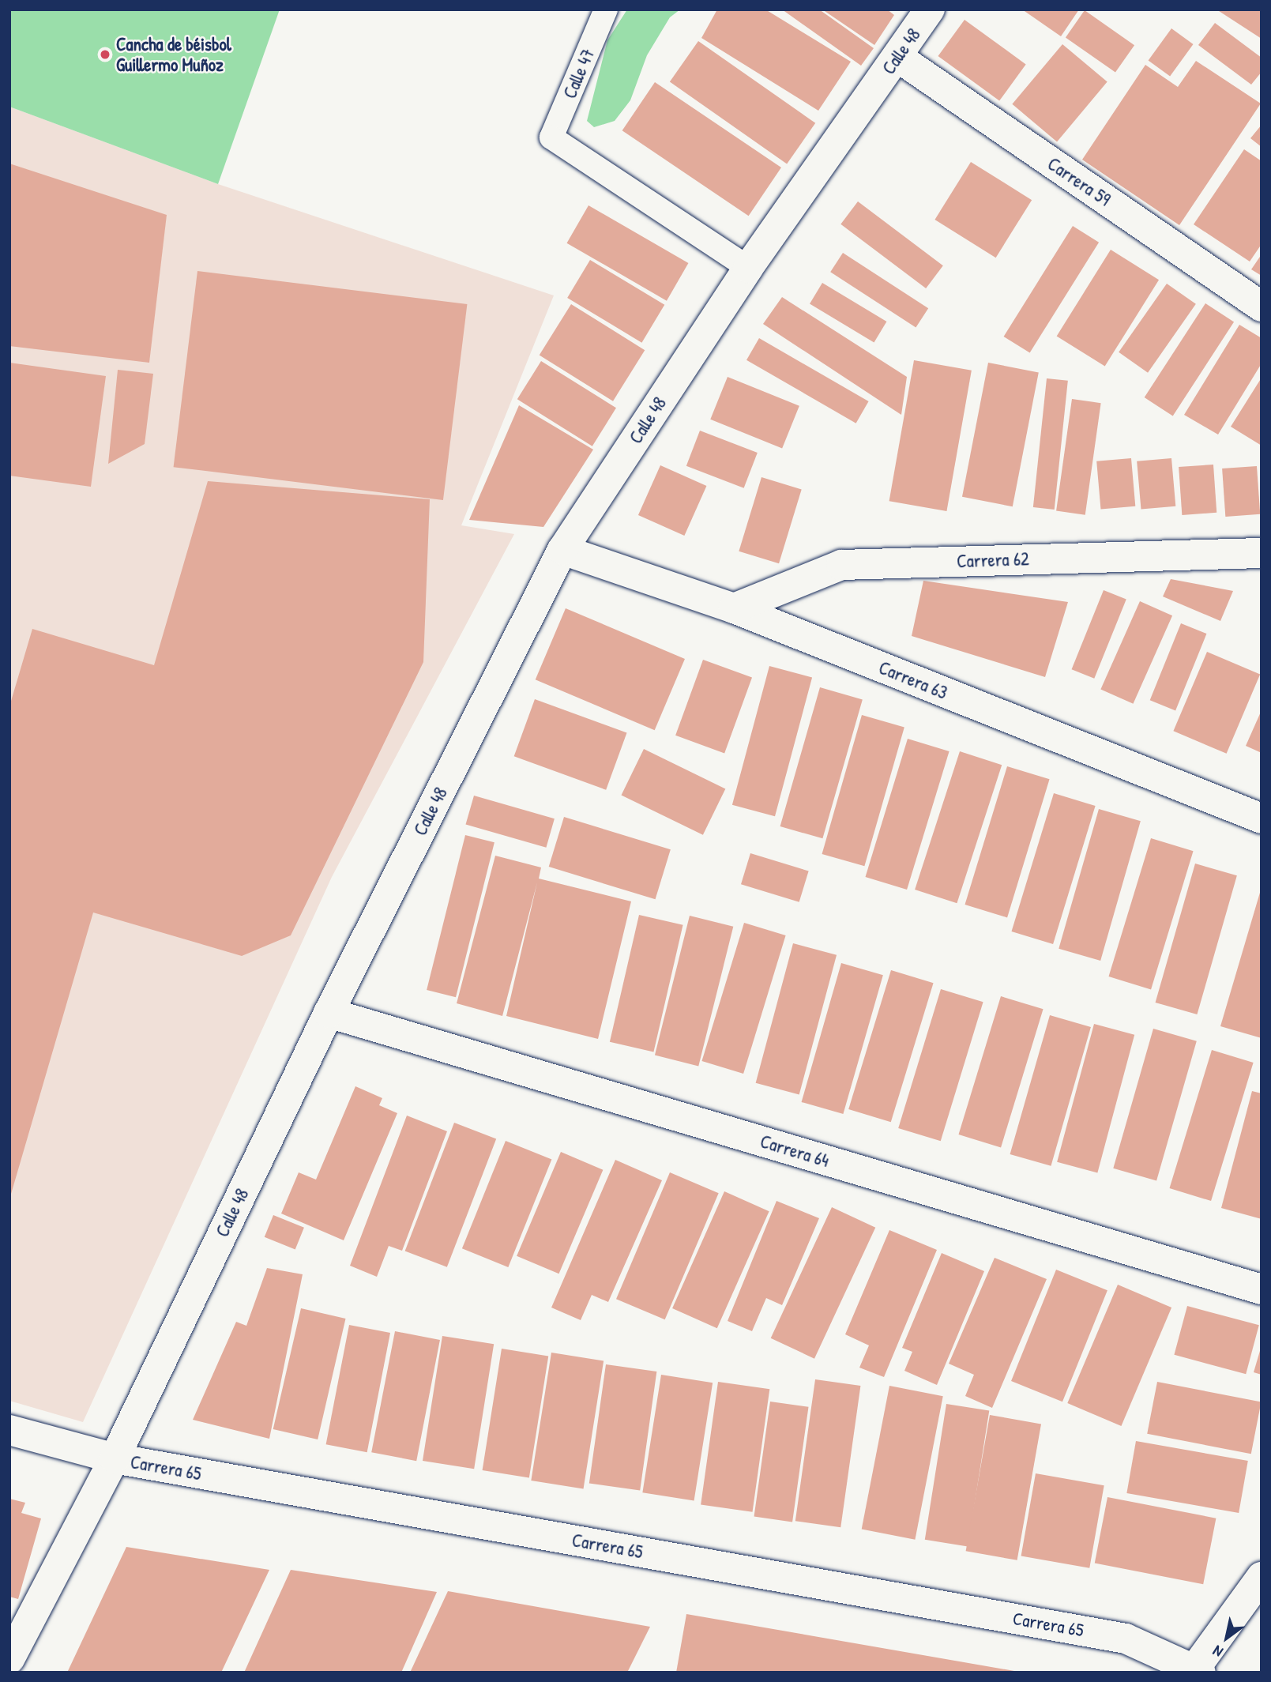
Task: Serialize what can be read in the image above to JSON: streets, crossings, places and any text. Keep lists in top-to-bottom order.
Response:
{
  "streets": {
    "street": [
      "Calle 48",
      "Carrera 59",
      "Carrera 62",
      "Carrera 63",
      "Carrera 64",
      "Carrera 65"
    ],
    "lane": ["Calle 47"]
  },
  "crossings": [
    ["Calle 48", "Calle 47"],
    ["Calle 48", "Carrera 59"],
    ["Calle 48", "Carrera 63"],
    ["Calle 48", "Carrera 64"],
    ["Calle 48", "Carrera 65"],
    ["Carrera 62", "Carrera 63"]
  ],
  "places": ["Cancha de béisbol Guillermo Muñoz"],
  "north": "bottom left"
}
